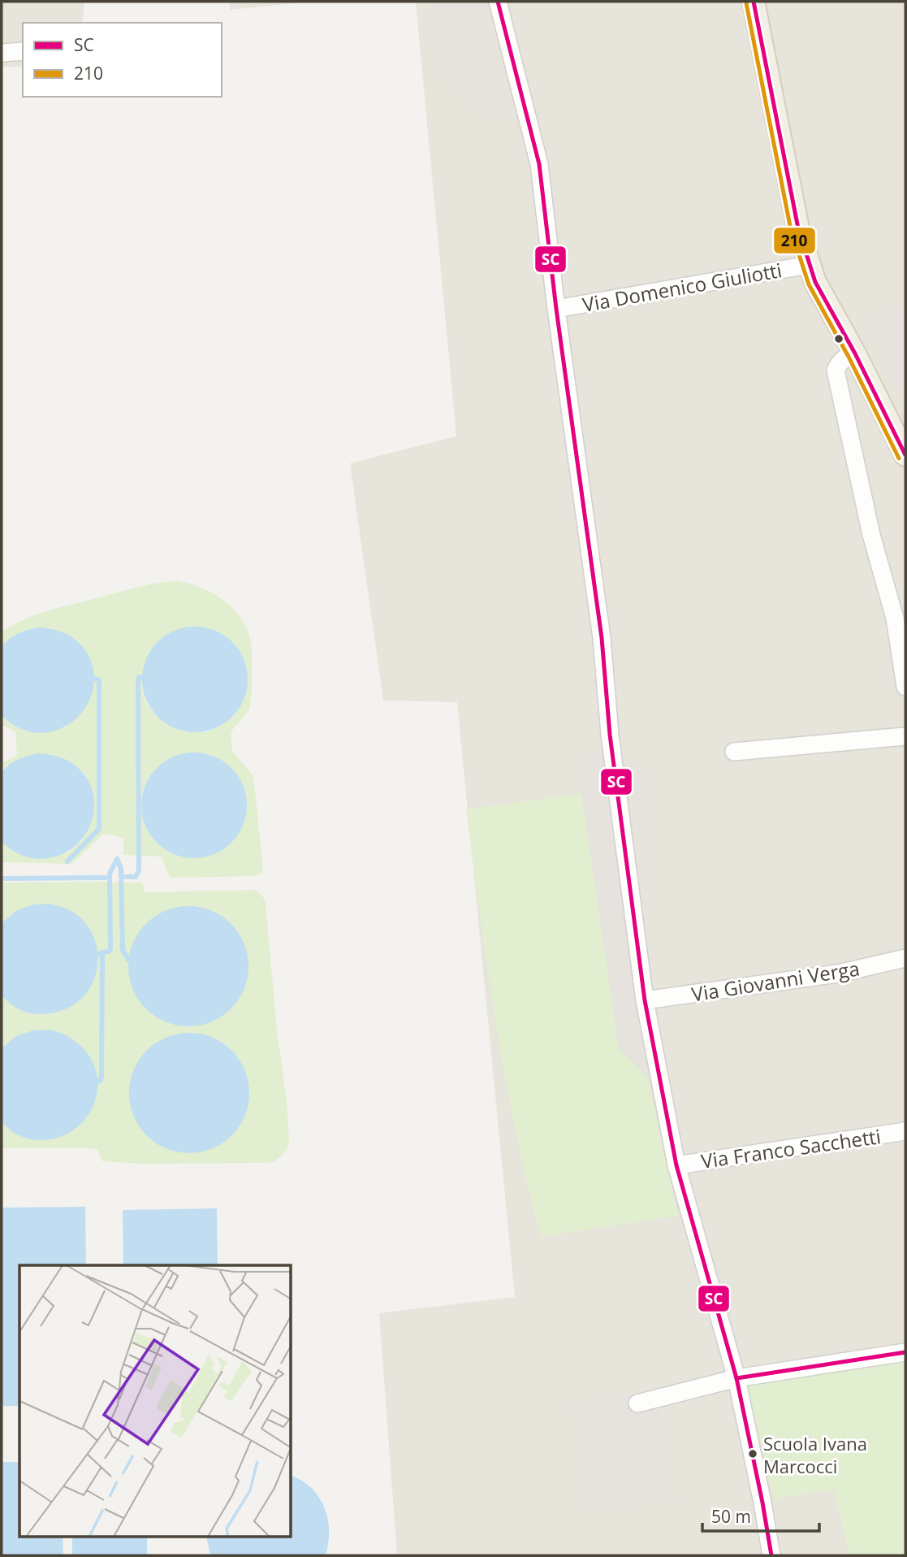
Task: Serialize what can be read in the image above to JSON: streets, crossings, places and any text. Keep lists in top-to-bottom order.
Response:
{
  "streets": {
    "street": ["Via Domenico Giuliotti", "Via Giovanni Verga", "Via Franco Sacchetti"]
  },
  "places": ["Scuola Ivana Marcocci"],
  "lines": ["transit line SC", "transit line 210"],
  "legend": ["SC", "210"],
  "scale_bar": "50 m"
}
